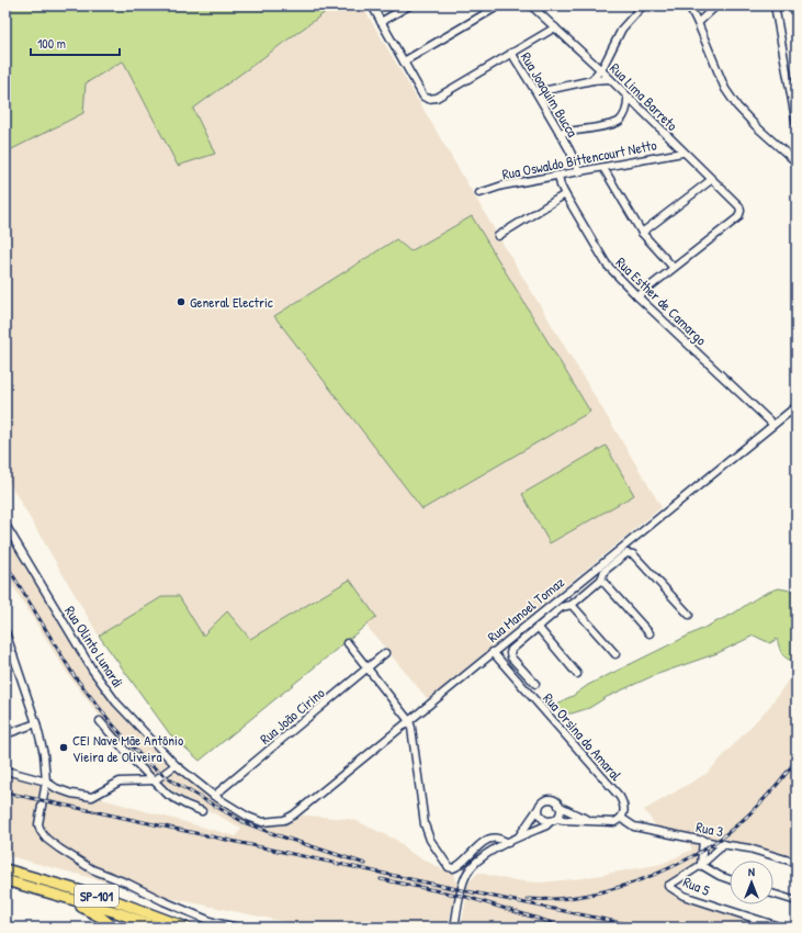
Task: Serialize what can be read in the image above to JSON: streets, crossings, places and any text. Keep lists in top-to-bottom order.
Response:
{
  "streets": {
    "highway": ["SP-101"],
    "street": [
      "Rua Joaquim Bucca",
      "Rua Lima Barreto",
      "Rua Oswaldo Bittencourt Netto",
      "Rua Esther de Camargo",
      "Rua Manoel Tomaz",
      "Rua Olinto Lunardi",
      "Rua João Cirino",
      "Rua Orsina do Amaral",
      "Rua 3",
      "Rua 5"
    ]
  },
  "crossings": [
    ["Rua Joaquim Bucca", "Rua Oswaldo Bittencourt Netto"],
    ["Rua Lima Barreto", "Rua Oswaldo Bittencourt Netto"],
    ["Rua Oswaldo Bittencourt Netto", "Rua Esther de Camargo"],
    ["Rua Esther de Camargo", "Rua Manoel Tomaz"],
    ["Rua Manoel Tomaz", "Rua Olinto Lunardi"],
    ["Rua Manoel Tomaz", "Rua Orsina do Amaral"],
    ["Rua Olinto Lunardi", "Rua João Cirino"],
    ["Rua Orsina do Amaral", "Rua 3"],
    ["Rua 3", "Rua 5"]
  ],
  "places": ["General Electric", "CEI Nave Mãe Antônio Vieira de Oliveira"],
  "scale_bar": "100 m",
  "north": "top"
}
